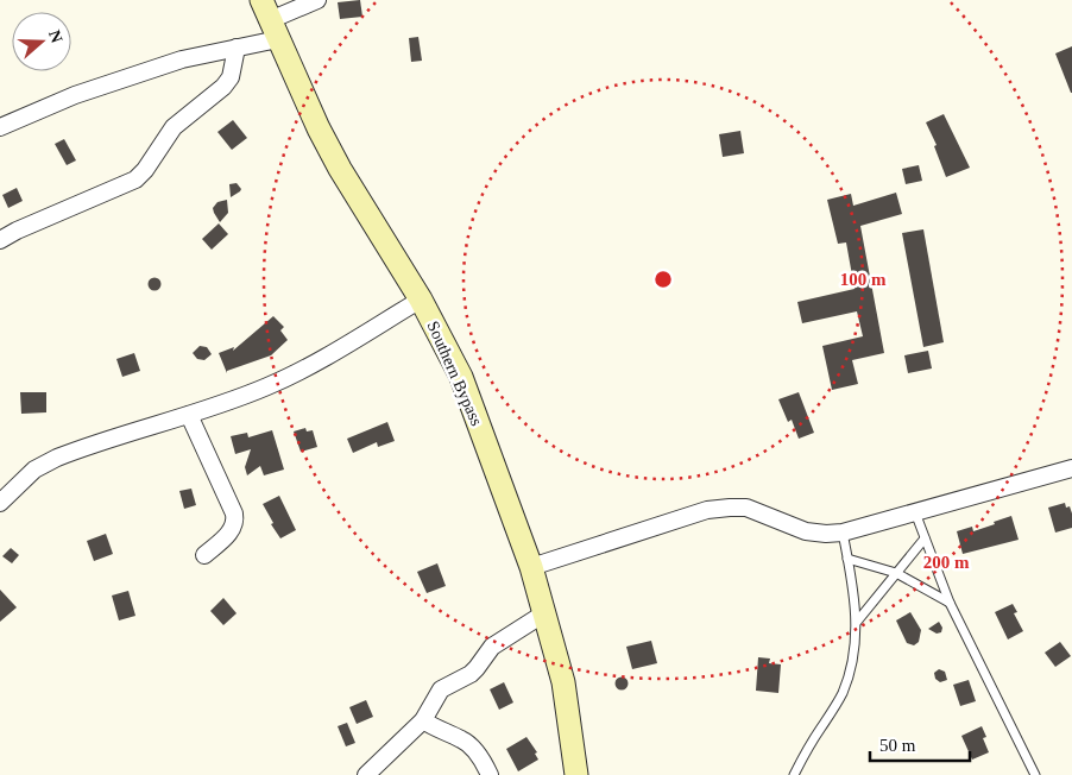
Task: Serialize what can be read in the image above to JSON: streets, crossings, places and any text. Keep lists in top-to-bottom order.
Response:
{
  "streets": {
    "street": ["Southern Bypass"]
  },
  "scale_bar": "50 m",
  "north": "right",
  "rings": ["100 m", "200 m"]
}
